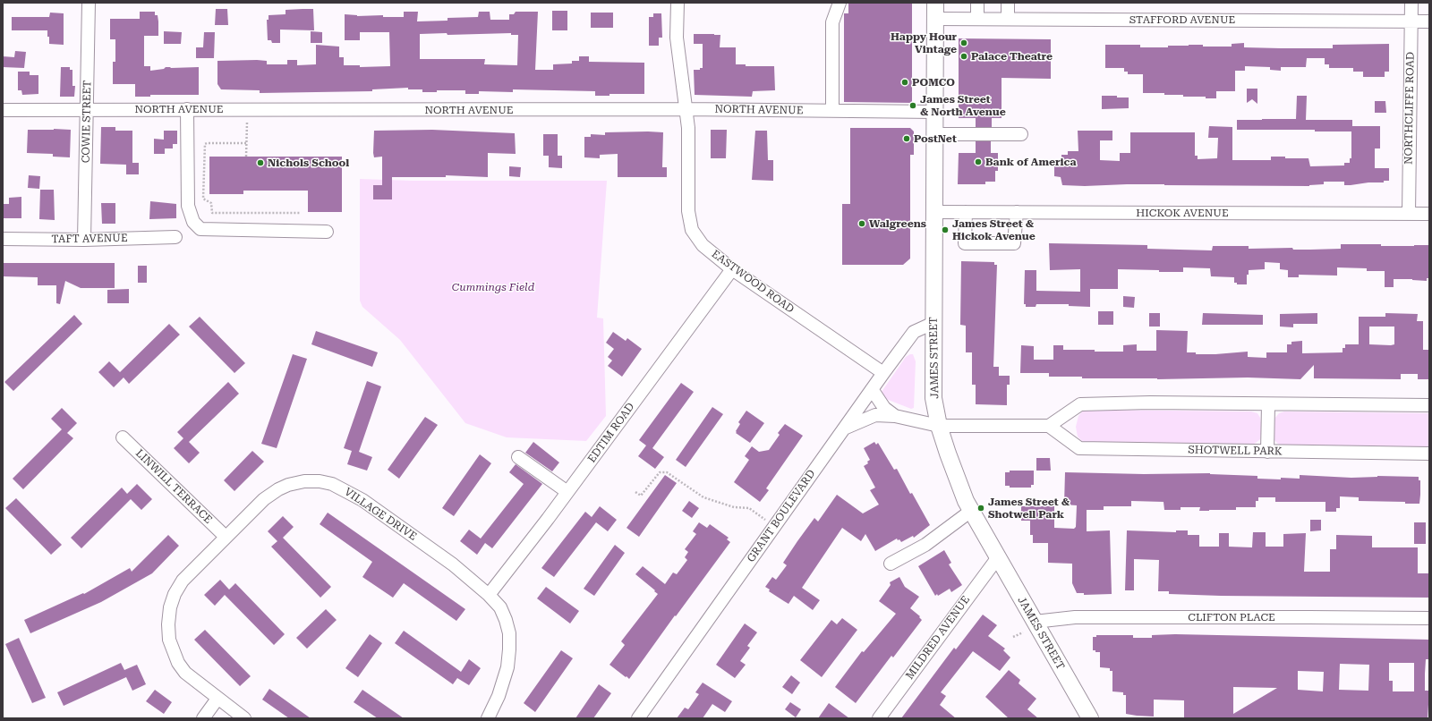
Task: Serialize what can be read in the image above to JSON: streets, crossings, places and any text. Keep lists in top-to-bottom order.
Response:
{
  "streets": {
    "main road": ["JAMES STREET"],
    "street": [
      "STAFFORD AVENUE",
      "NORTHCLIFFE ROAD",
      "NORTH AVENUE",
      "COWIE STREET",
      "HICKOK AVENUE",
      "TAFT AVENUE",
      "EASTWOOD ROAD",
      "EDTIM ROAD",
      "SHOTWELL PARK",
      "LINWILL TERRACE",
      "VILLAGE DRIVE",
      "GRANT BOULEVARD",
      "CLIFTON PLACE",
      "MILDRED AVENUE"
    ]
  },
  "crossings": [
    ["STAFFORD AVENUE", "NORTHCLIFFE ROAD"],
    ["STAFFORD AVENUE", "JAMES STREET"],
    ["NORTHCLIFFE ROAD", "HICKOK AVENUE"],
    ["NORTH AVENUE", "COWIE STREET"],
    ["NORTH AVENUE", "EASTWOOD ROAD"],
    ["NORTH AVENUE", "JAMES STREET"],
    ["COWIE STREET", "TAFT AVENUE"],
    ["HICKOK AVENUE", "JAMES STREET"],
    ["EASTWOOD ROAD", "EDTIM ROAD"],
    ["EASTWOOD ROAD", "GRANT BOULEVARD"],
    ["JAMES STREET", "GRANT BOULEVARD"],
    ["JAMES STREET", "CLIFTON PLACE"],
    ["JAMES STREET", "MILDRED AVENUE"],
    ["EDTIM ROAD", "VILLAGE DRIVE"],
    ["LINWILL TERRACE", "VILLAGE DRIVE"]
  ],
  "parks": ["Cummings Field"],
  "places": [
    "Happy Hour Vintage",
    "Palace Theatre",
    "POMCO",
    "James Street & North Avenue",
    "PostNet",
    "Bank of America",
    "Nichols School",
    "Walgreens",
    "James Street & Hickok Avenue",
    "James Street & Shotwell Park"
  ]
}
